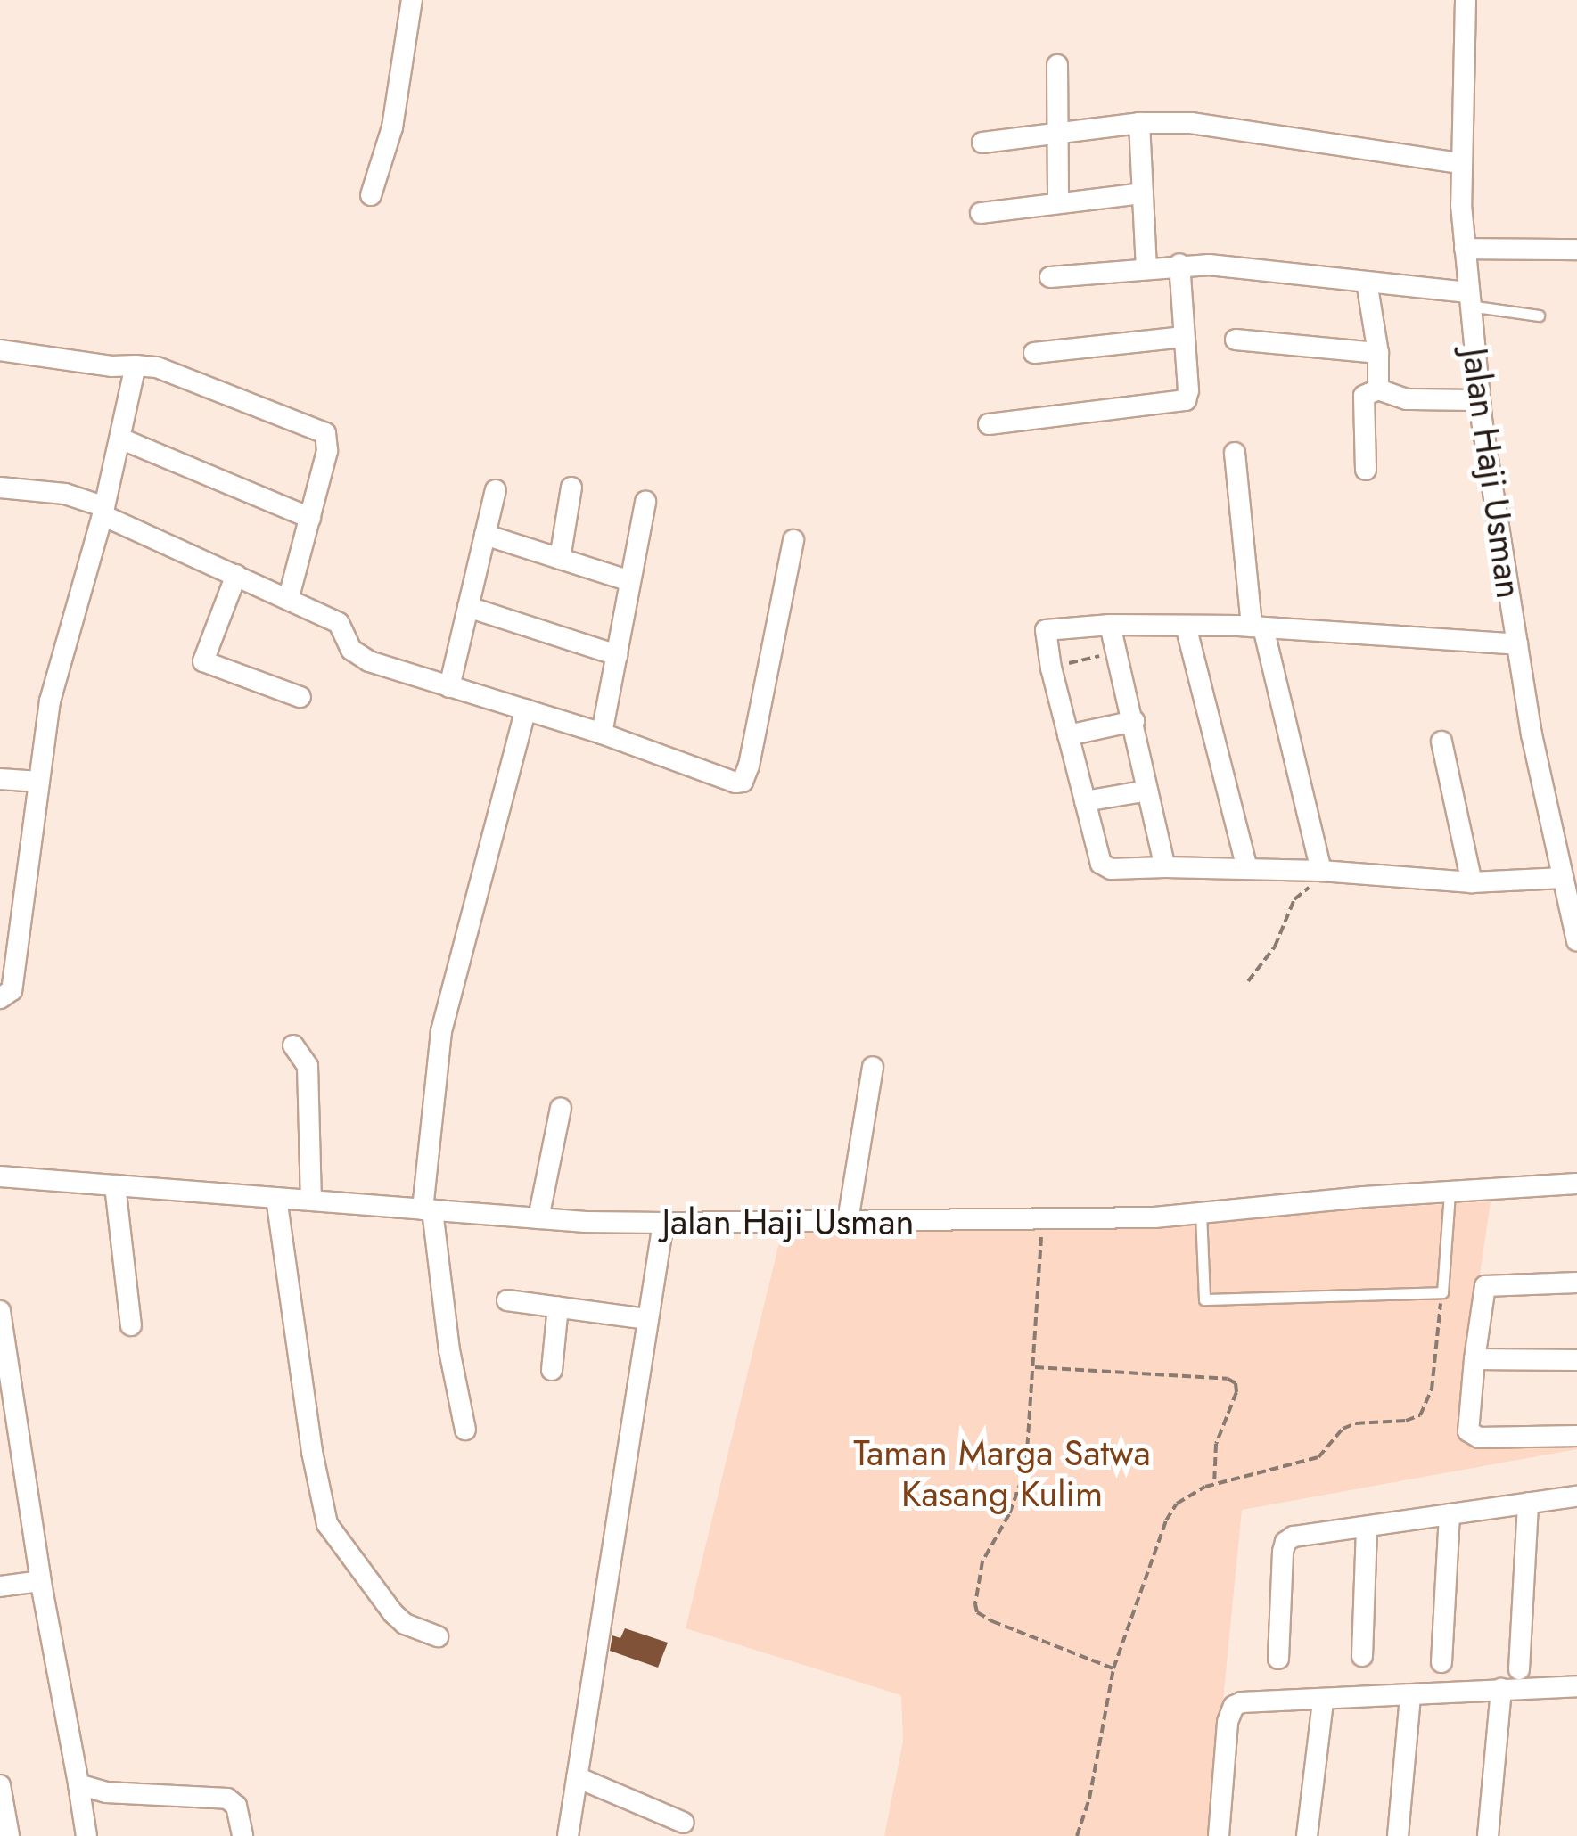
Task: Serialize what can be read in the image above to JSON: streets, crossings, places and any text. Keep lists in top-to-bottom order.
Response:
{
  "streets": {
    "street": ["Jalan Haji Usman"]
  },
  "parks": ["Taman Marga Satwa Kasang Kulim"]
}
